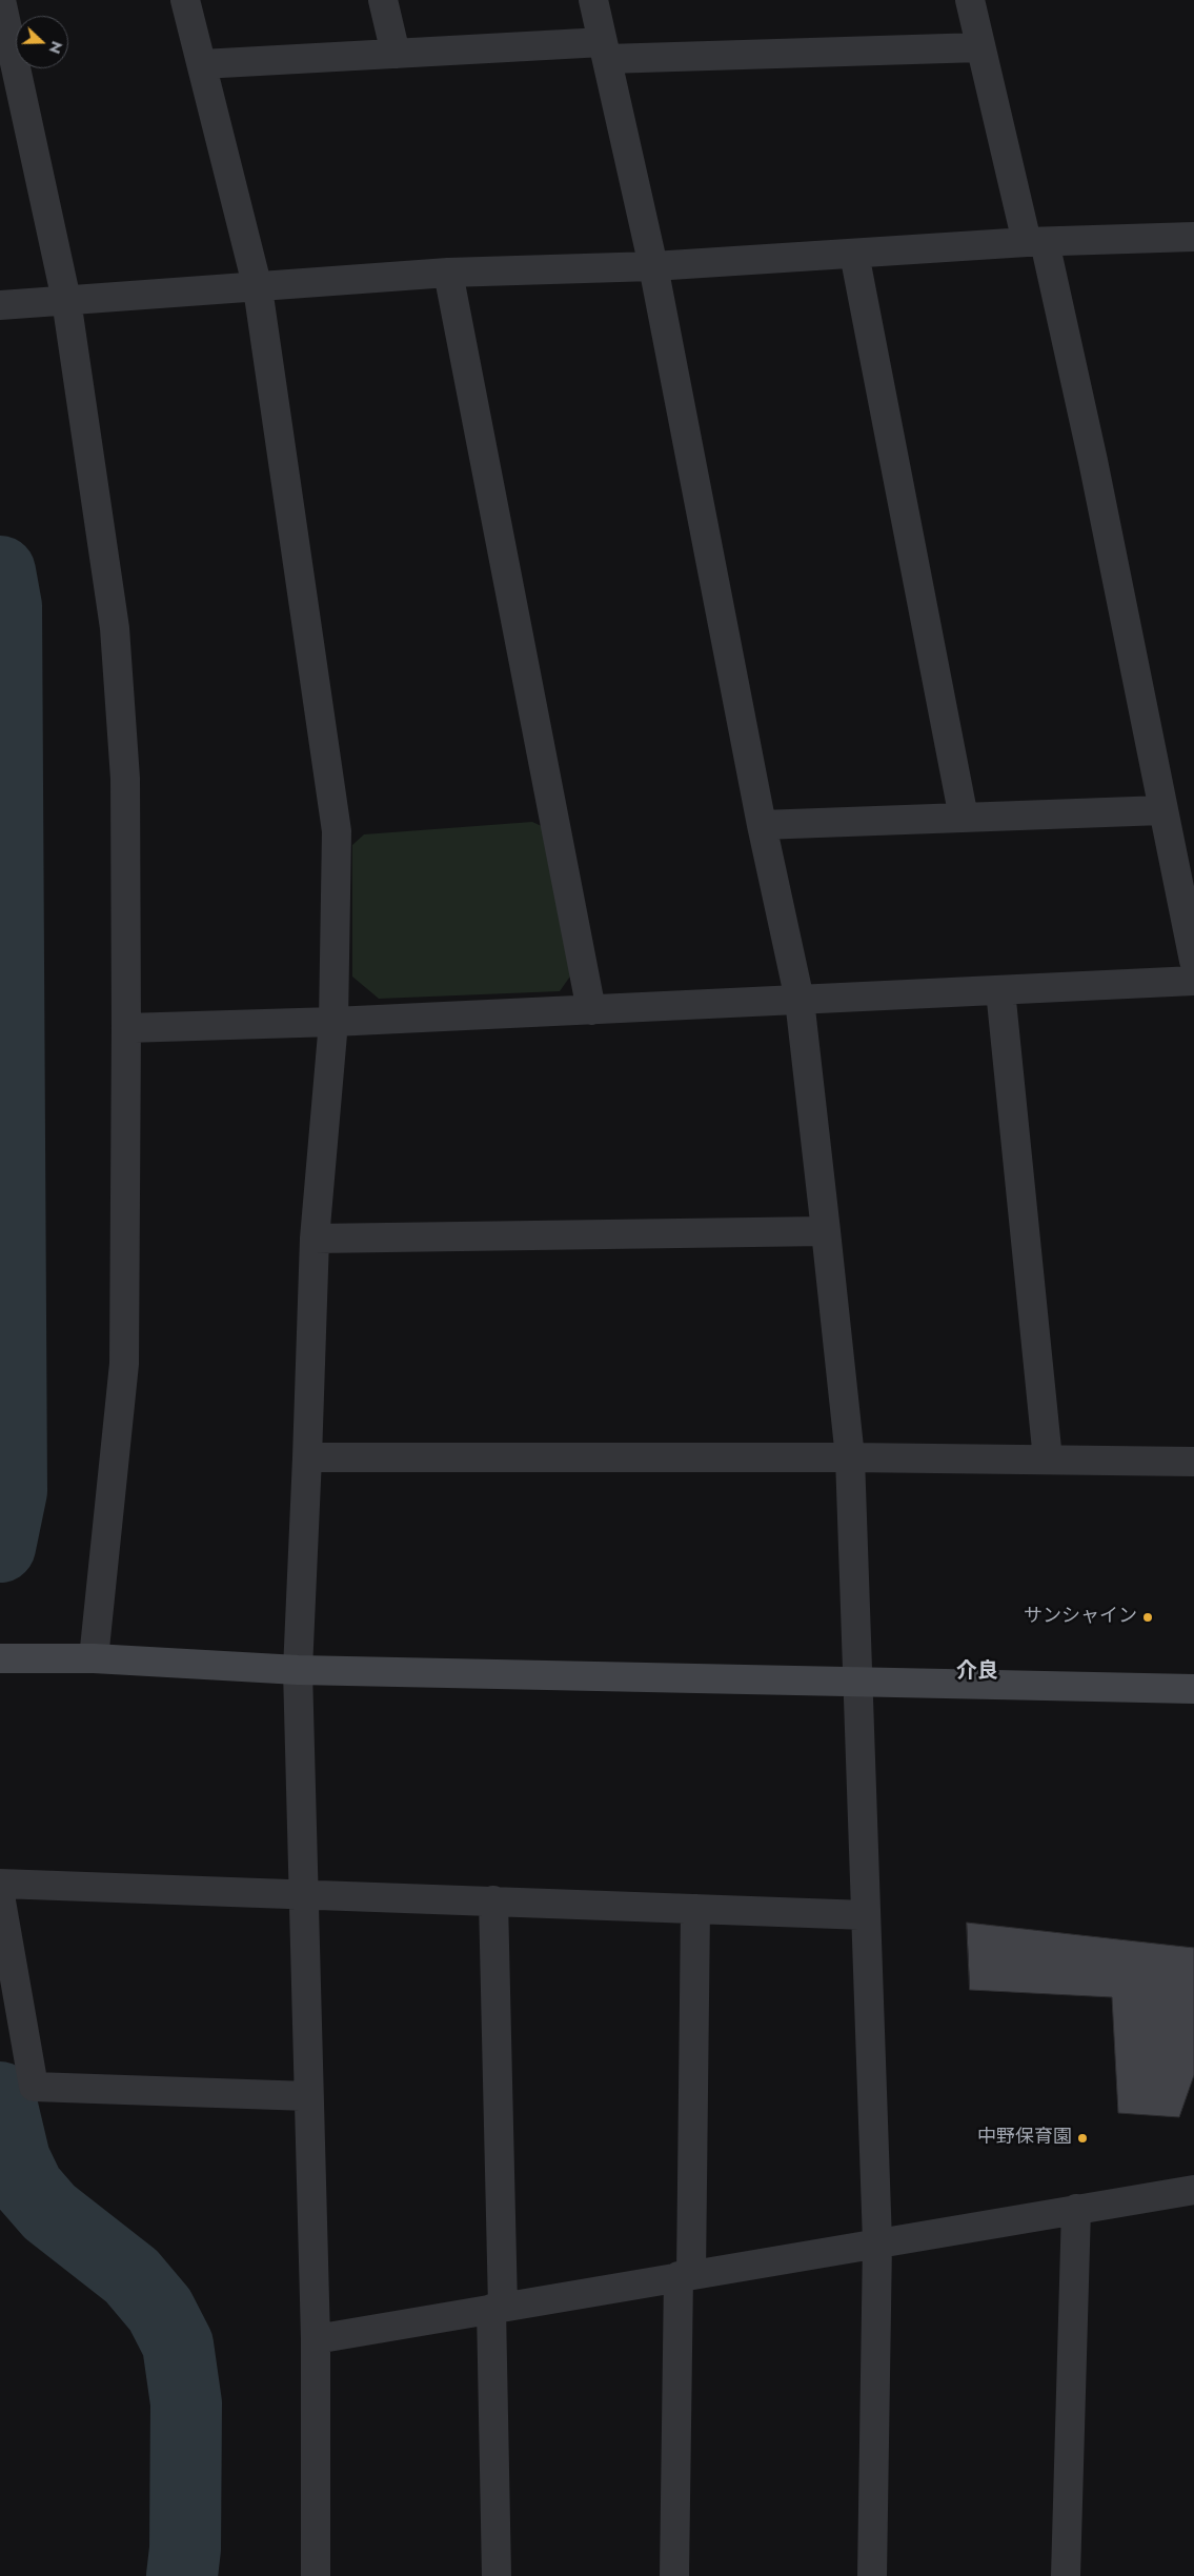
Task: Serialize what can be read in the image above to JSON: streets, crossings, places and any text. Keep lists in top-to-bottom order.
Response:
{
  "districts": ["介良"],
  "places": ["サンシャイン", "中野保育園"],
  "north": "right"
}
